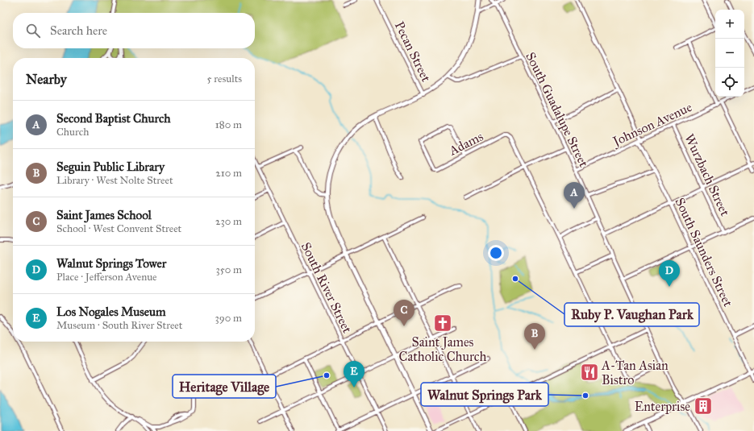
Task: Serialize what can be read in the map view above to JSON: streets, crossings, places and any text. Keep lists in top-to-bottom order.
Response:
{
  "streets": {
    "street": [
      "Pecan Street",
      "South Guadalupe Street",
      "Johnson Avenue",
      "Adams",
      "Wurzbach Street",
      "South Saunders Street",
      "South River Street"
    ]
  },
  "crossings": [
    ["South Guadalupe Street", "Johnson Avenue"],
    ["Johnson Avenue", "Wurzbach Street"],
    ["Johnson Avenue", "South Saunders Street"]
  ],
  "places": {
    "other": ["Ruby P. Vaughan Park", "Heritage Village", "Walnut Springs Park"],
    "church": ["Saint James Catholic Church"],
    "restaurant": ["A-Tan Asian Bistro"],
    "building": ["Enterprise"]
  },
  "page": {
    "map_buttons": ["+", "−"],
    "search": "Search here",
    "heading": ["Nearby", "5 results"],
    "list": [
      {
        "mark": "A",
        "name": "Second Baptist Church",
        "note": "Church",
        "value": "180 m"
      },
      {
        "mark": "B",
        "name": "Seguin Public Library",
        "note": "Library · West Nolte Street",
        "value": "210 m"
      },
      {
        "mark": "C",
        "name": "Saint James School",
        "note": "School · West Convent Street",
        "value": "230 m"
      },
      {
        "mark": "D",
        "name": "Walnut Springs Tower",
        "note": "Place · Jefferson Avenue",
        "value": "350 m"
      },
      {
        "mark": "E",
        "name": "Los Nogales Museum",
        "note": "Museum · South River Street",
        "value": "390 m"
      }
    ],
    "pins": [
      "A",
      "D",
      "C",
      "B",
      "E"
    ]
  }
}
